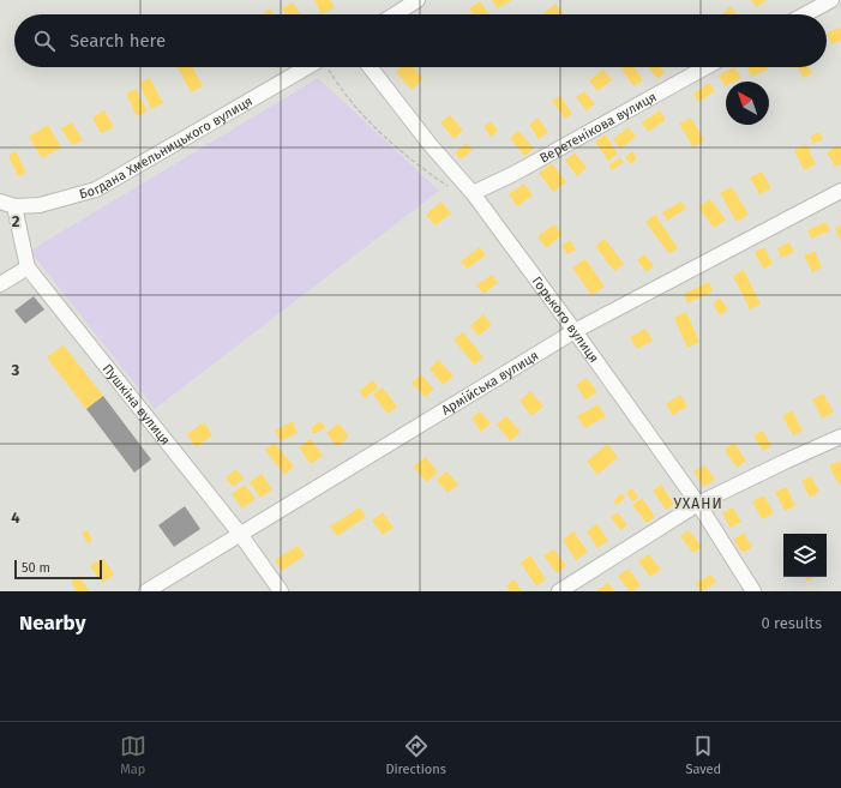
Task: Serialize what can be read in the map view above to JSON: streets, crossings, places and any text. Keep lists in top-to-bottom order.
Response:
{
  "streets": {
    "street": [
      "Веретенікова вулиця",
      "Богдана Хмельницького вулиця",
      "Горького вулиця",
      "Армійська вулиця",
      "Пушкіна вулиця"
    ]
  },
  "crossings": [
    ["Веретенікова вулиця", "Горького вулиця"],
    ["Богдана Хмельницького вулиця", "Пушкіна вулиця"],
    ["Горького вулиця", "Армійська вулиця"],
    ["Армійська вулиця", "Пушкіна вулиця"]
  ],
  "districts": ["УХАНИ"],
  "scale_bar": "50 m",
  "north": "top left",
  "page": {
    "search": "Search here",
    "scale": "50 m",
    "heading": ["Nearby", "0 results"],
    "nav": ["Map", "Directions", "Saved"]
  },
  "grid": {
    "rows": ["2", "3", "4"]
  }
}
